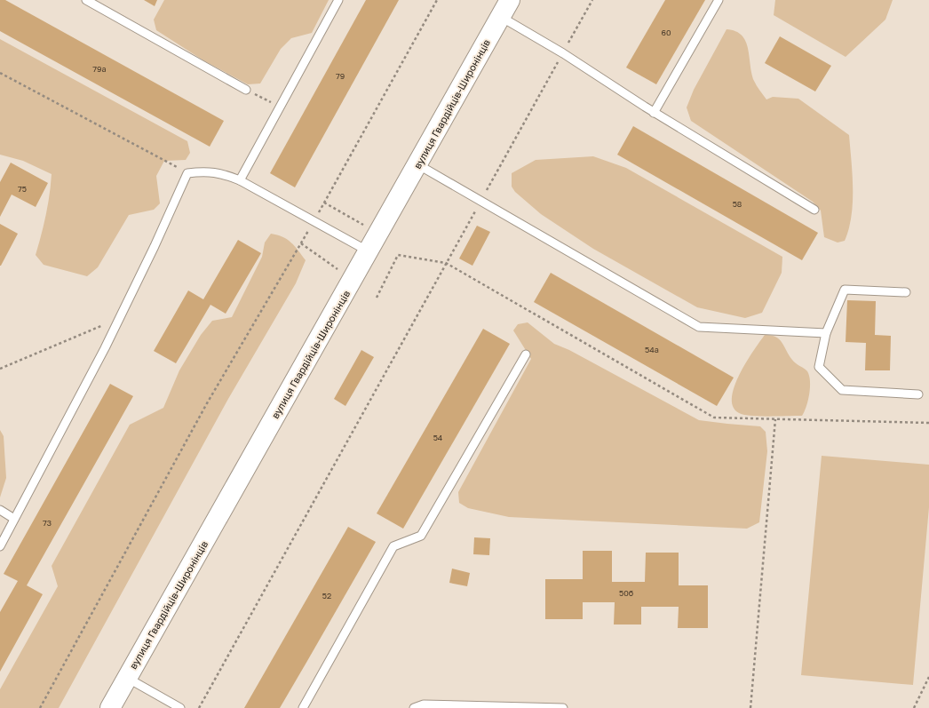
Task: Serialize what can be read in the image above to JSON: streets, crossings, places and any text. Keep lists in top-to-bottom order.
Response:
{
  "streets": {
    "main road": ["вулиця Гвардійців-Широнінців"]
  },
  "house_numbers": [
    "60",
    "79а",
    "79",
    "75",
    "58",
    "54а",
    "54",
    "73",
    "50б",
    "52"
  ]
}
